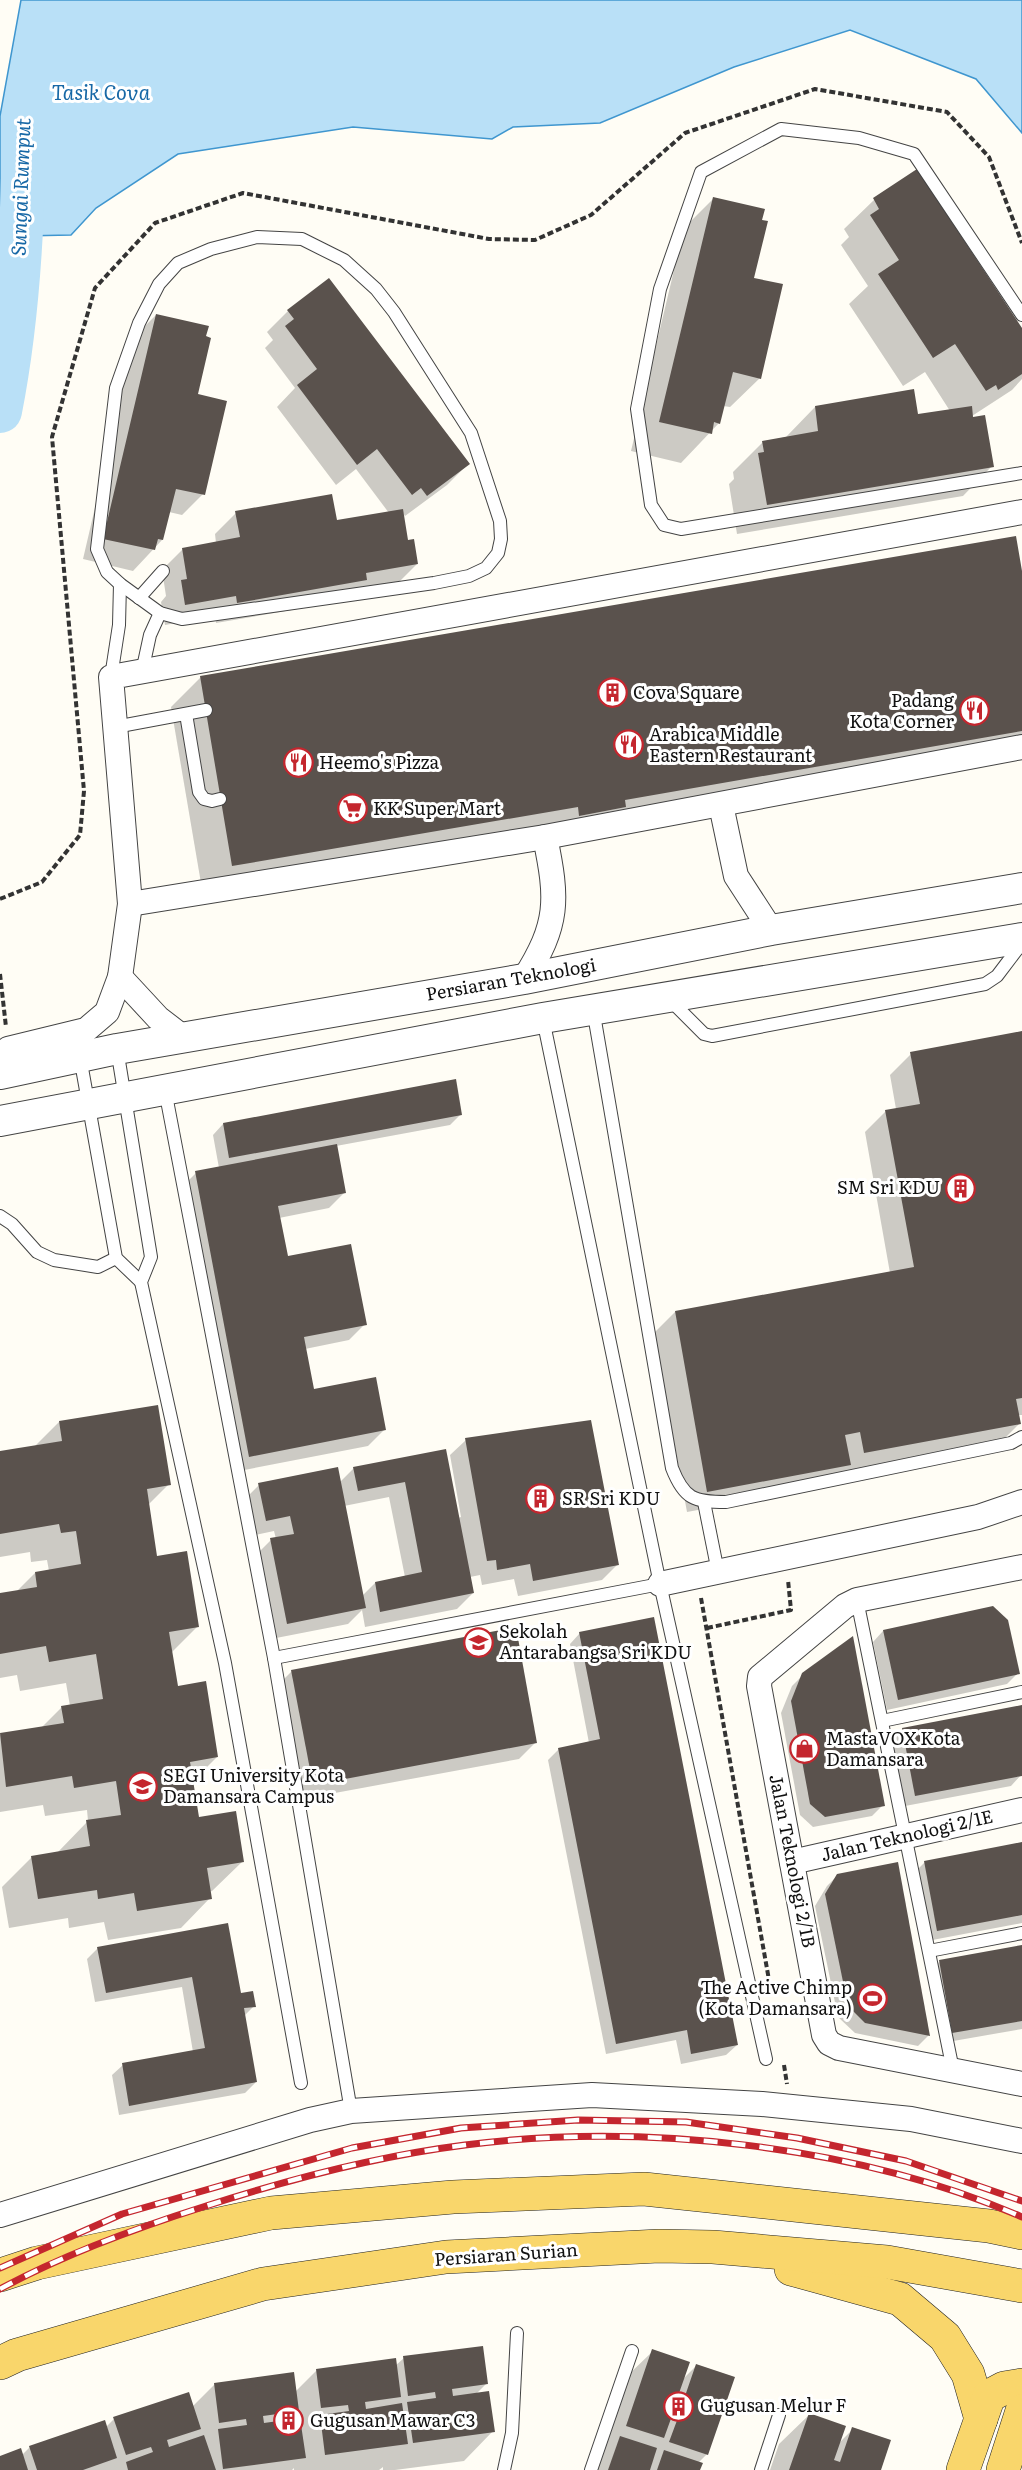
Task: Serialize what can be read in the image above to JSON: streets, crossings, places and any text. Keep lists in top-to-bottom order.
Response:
{
  "streets": {
    "main road": ["Persiaran Surian"],
    "street": ["Persiaran Teknologi", "Jalan Teknologi 2/1E", "Jalan Teknologi 2/1B"]
  },
  "crossings": [
    ["Jalan Teknologi 2/1E", "Jalan Teknologi 2/1B"]
  ],
  "water": ["Tasik Cova", "Sungai Rumput"],
  "places": {
    "building": [
      "Cova Square",
      "SM Sri KDU",
      "SR Sri KDU",
      "Gugusan Melur F",
      "Gugusan Mawar C3"
    ],
    "restaurant": ["Padang Kota Corner", "Arabica Middle Eastern Restaurant", "Heemo's Pizza"],
    "supermarket": ["KK Super Mart"],
    "school or university": ["Sekolah Antarabangsa Sri KDU", "SEGI University Kota Damansara Campus"],
    "shop": ["MastaVOX Kota Damansara"],
    "sports": ["The Active Chimp (Kota Damansara)"]
  }
}
